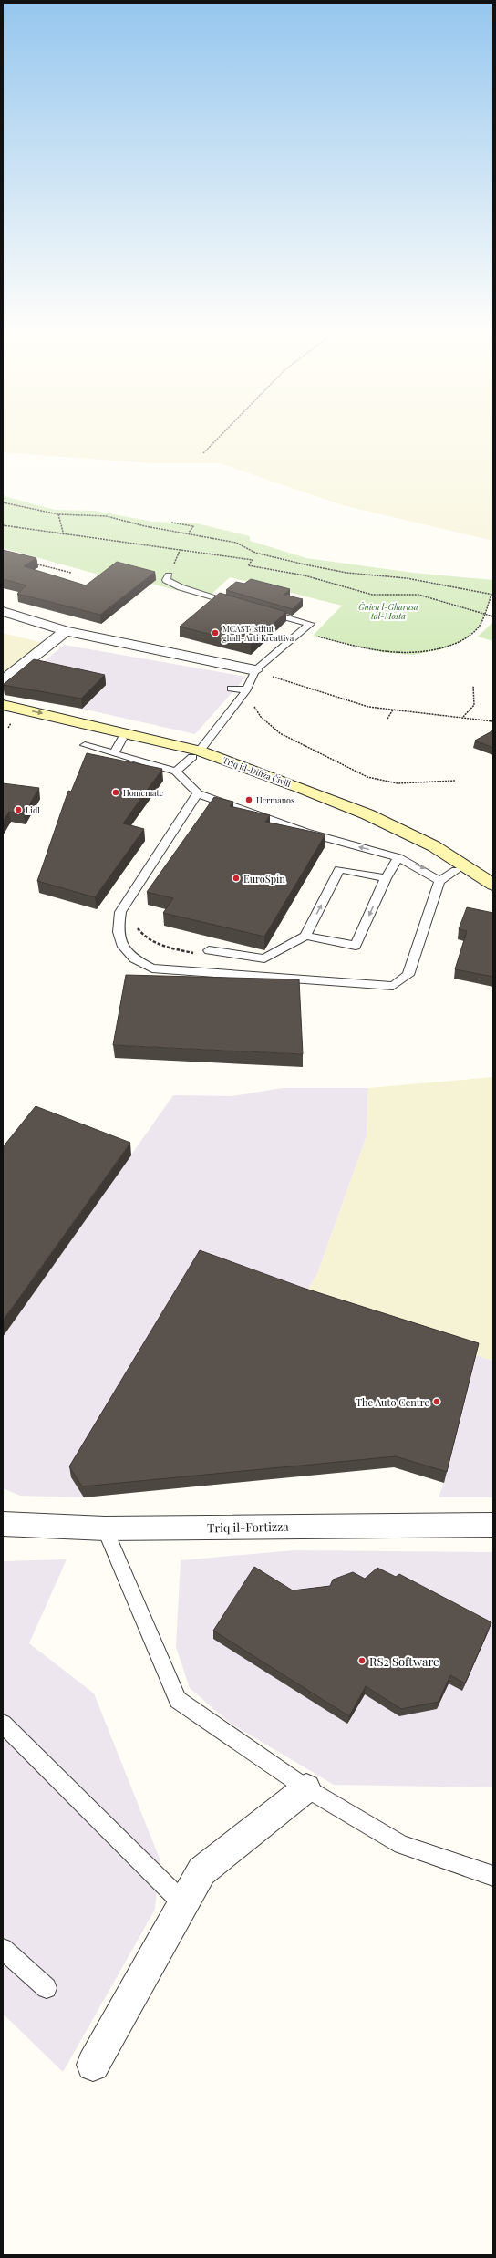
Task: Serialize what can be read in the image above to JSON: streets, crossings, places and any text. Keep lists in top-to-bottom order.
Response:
{
  "streets": {
    "main road": ["Triq id-Difiża Ċivili"],
    "street": ["Triq il-Fortizza"]
  },
  "parks": ["Ġnien l-Għarusa tal-Mosta"],
  "places": [
    "MCAST Istitut għall-Arti Kreattiva",
    "Homemate",
    "Hermanos",
    "Lidl",
    "EuroSpin",
    "The Auto Centre",
    "RS2 Software"
  ]
}
